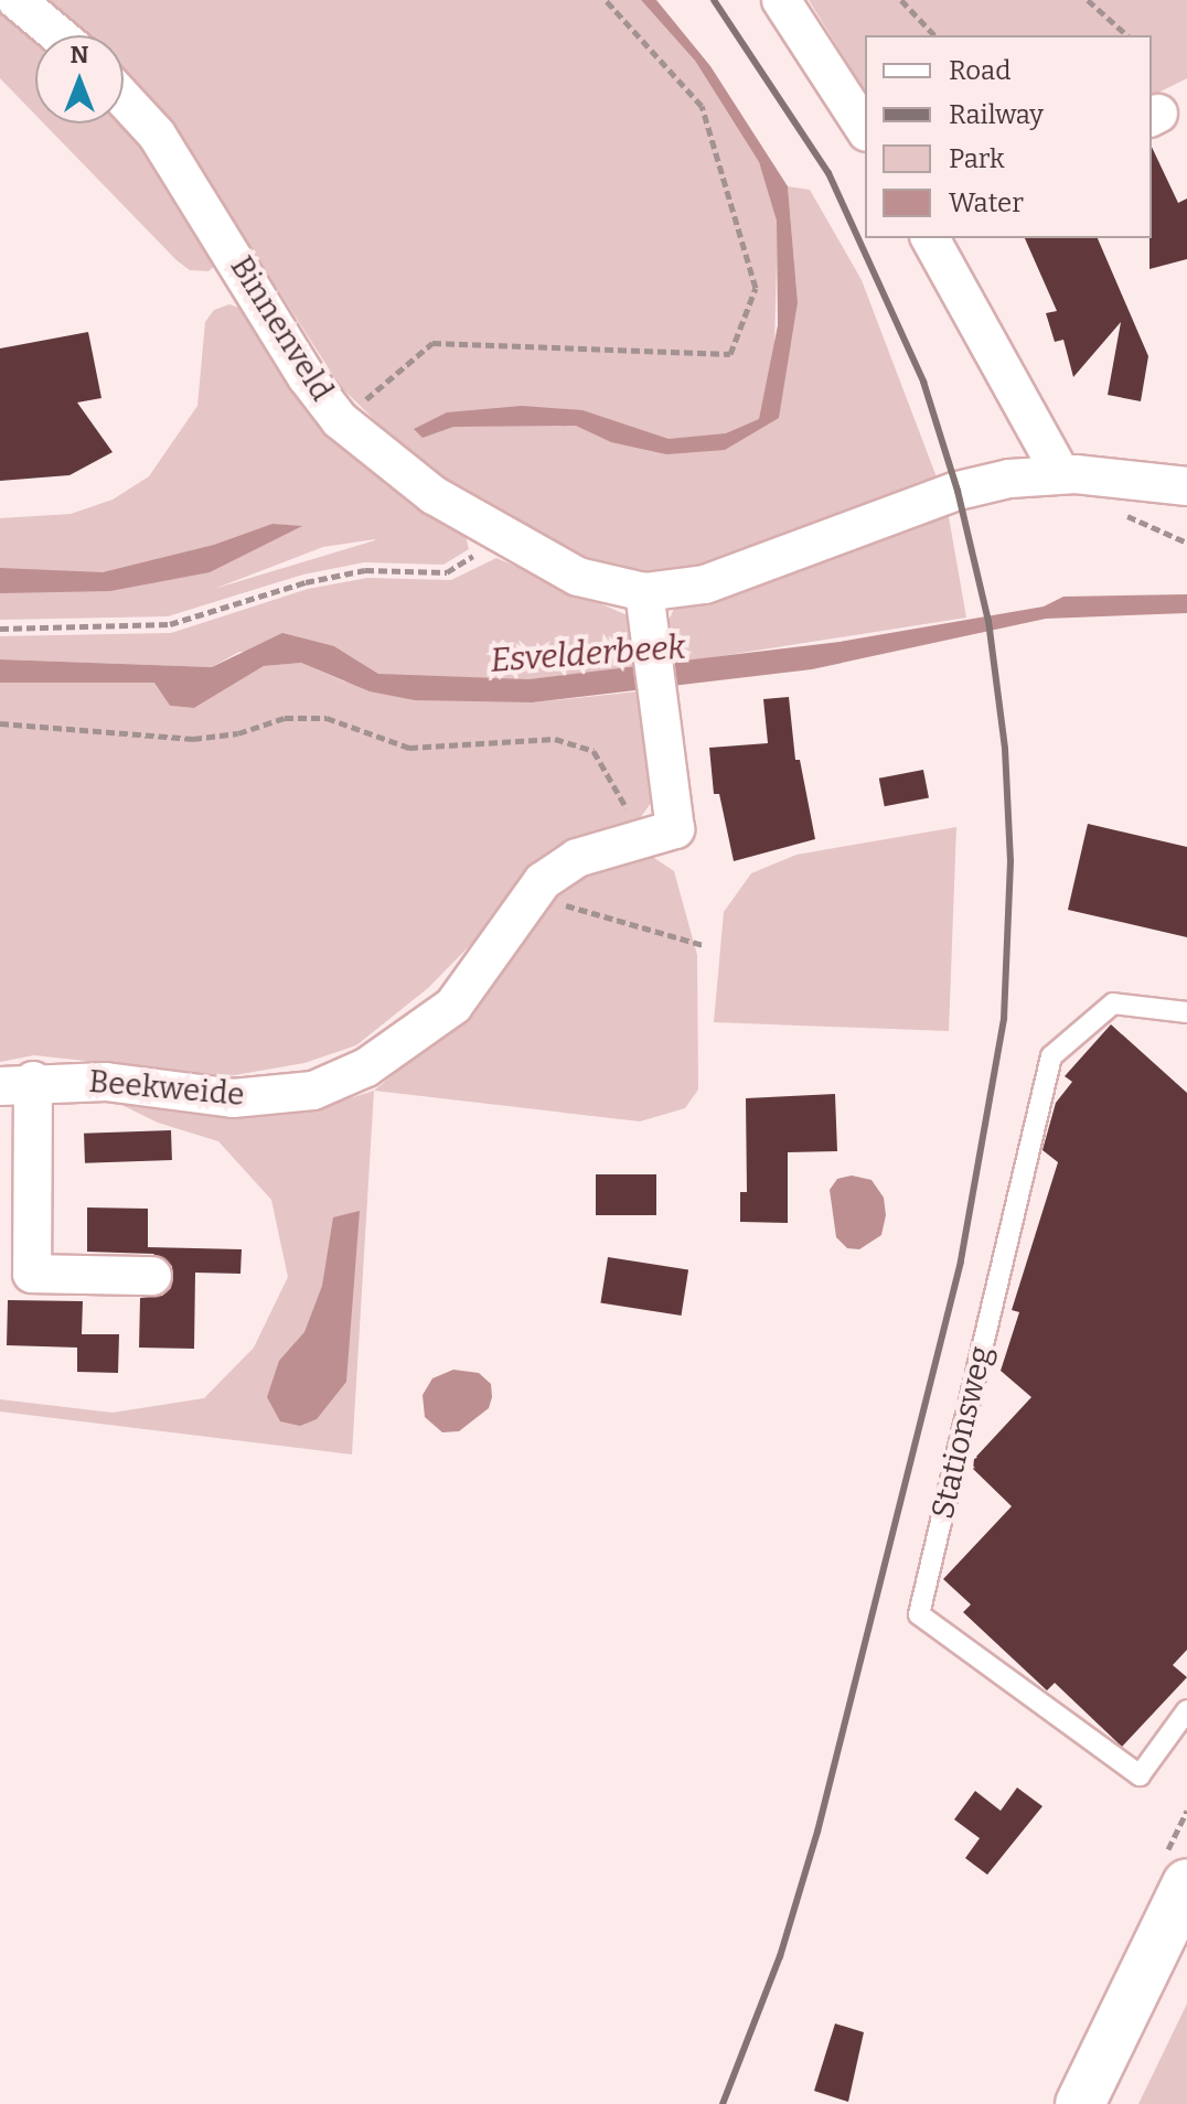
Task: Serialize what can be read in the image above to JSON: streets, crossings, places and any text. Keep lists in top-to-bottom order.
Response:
{
  "streets": {
    "street": ["Binnenveld", "Beekweide"],
    "lane": ["Stationsweg"]
  },
  "water": ["Esvelderbeek"],
  "legend": [
    "Road",
    "Railway",
    "Park",
    "Water"
  ],
  "north": "top"
}
